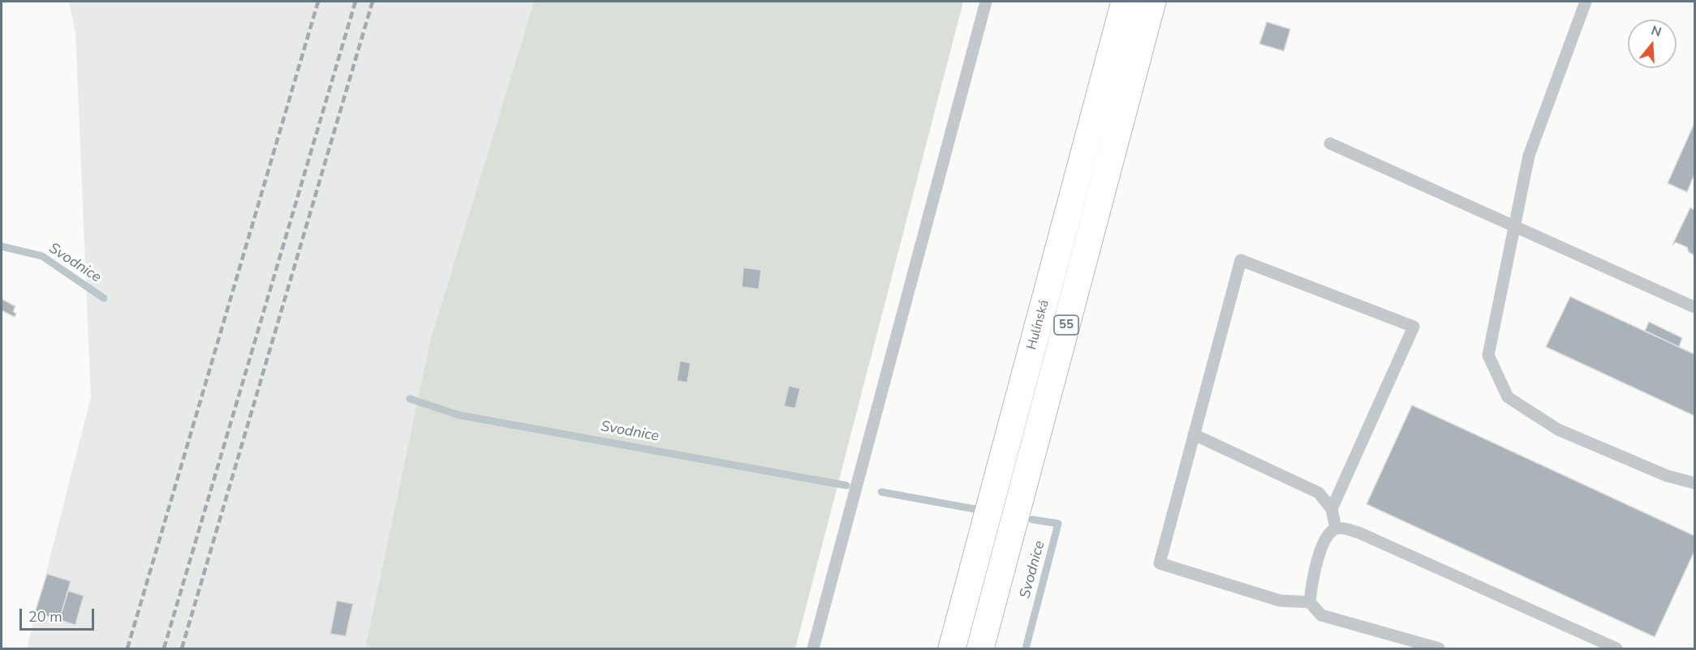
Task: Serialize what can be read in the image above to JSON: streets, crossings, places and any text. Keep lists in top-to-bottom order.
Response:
{
  "streets": {
    "main road": ["Hulínská", "55"]
  },
  "water": ["Svodnice"],
  "scale_bar": "20 m",
  "north": "top"
}
